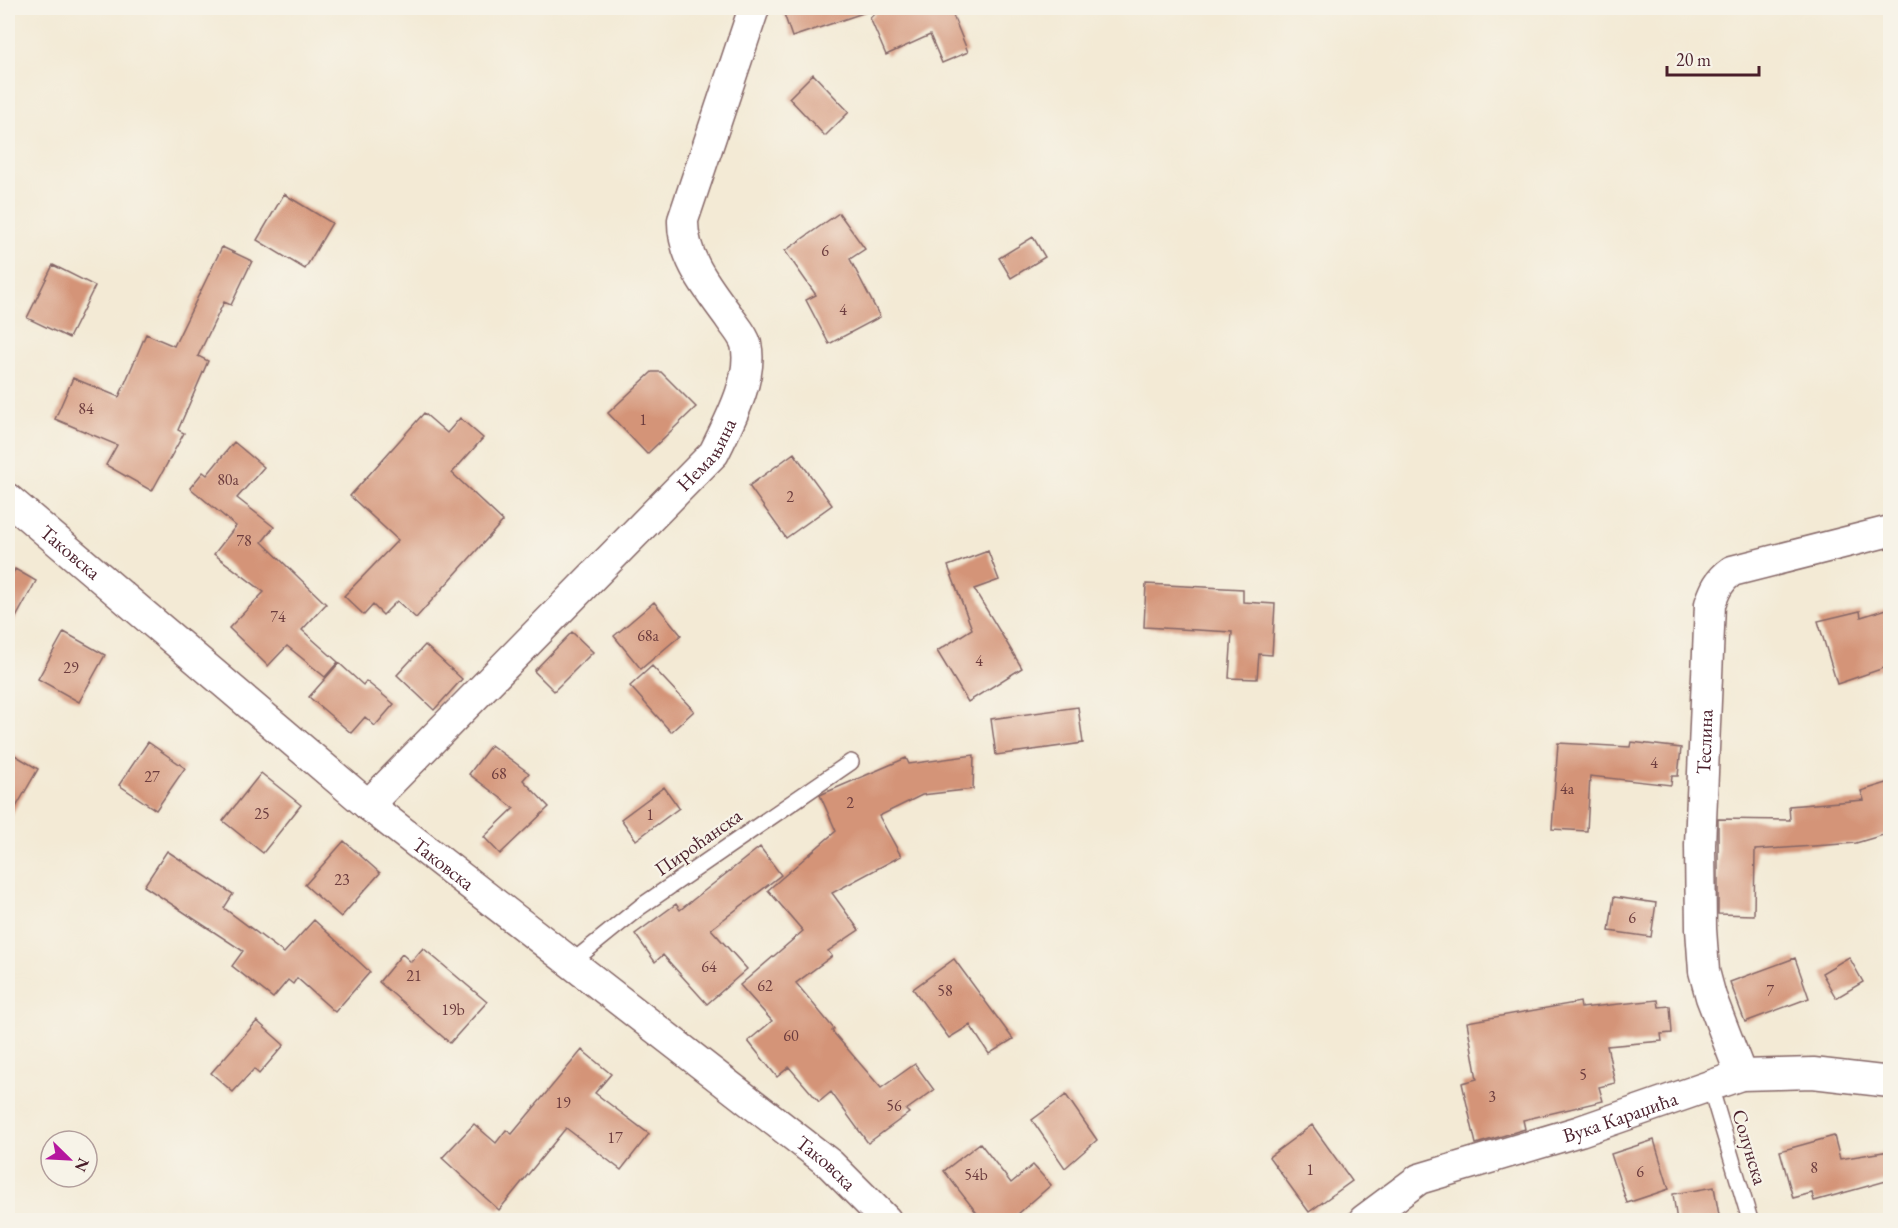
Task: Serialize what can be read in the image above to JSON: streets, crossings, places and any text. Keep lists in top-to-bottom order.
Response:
{
  "streets": {
    "street": [
      "Немањина",
      "Таковска",
      "Теслина",
      "Вука Караџића"
    ],
    "lane": ["Пироћанска", "Солунска"]
  },
  "crossings": [
    ["Немањина", "Таковска"],
    ["Таковска", "Пироћанска"],
    ["Теслина", "Вука Караџића"],
    ["Вука Караџића", "Солунска"]
  ],
  "house_numbers": [
    "6",
    "4",
    "84",
    "1",
    "80a",
    "2",
    "78",
    "74",
    "68a",
    "4",
    "29",
    "4",
    "68",
    "27",
    "4a",
    "2",
    "25",
    "1",
    "23",
    "6",
    "64",
    "21",
    "62",
    "58",
    "7",
    "19b",
    "60",
    "5",
    "3",
    "19",
    "56",
    "17",
    "8",
    "1",
    "6",
    "54b"
  ],
  "scale_bar": "20 m",
  "north": "bottom right"
}
